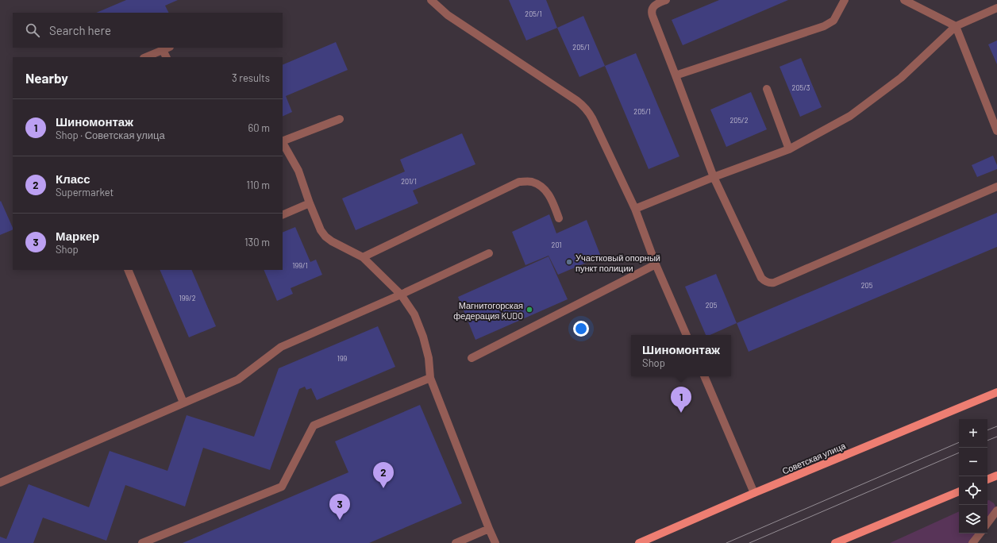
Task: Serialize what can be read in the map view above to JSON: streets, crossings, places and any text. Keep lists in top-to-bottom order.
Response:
{
  "streets": {
    "main road": ["Советская улица"]
  },
  "places": ["Участковый опорный пункт полиции", "Магнитогорская федерация KUDO"],
  "house_numbers": [
    "205/1",
    "205/1",
    "205/3",
    "205/1",
    "205/2",
    "201/1",
    "201",
    "199/1",
    "205",
    "199/2",
    "205",
    "199"
  ],
  "page": {
    "search": "Search here",
    "heading": ["Nearby", "3 results"],
    "list": [
      {
        "mark": "1",
        "name": "Шиномонтаж",
        "note": "Shop · Советская улица",
        "value": "60 m"
      },
      {
        "mark": "2",
        "name": "Класс",
        "note": "Supermarket",
        "value": "110 m"
      },
      {
        "mark": "3",
        "name": "Маркер",
        "note": "Shop",
        "value": "130 m"
      }
    ],
    "popup": ["Шиномонтаж", "Shop"],
    "pins": ["1", "2", "3"],
    "map_buttons": ["+", "−"]
  }
}
